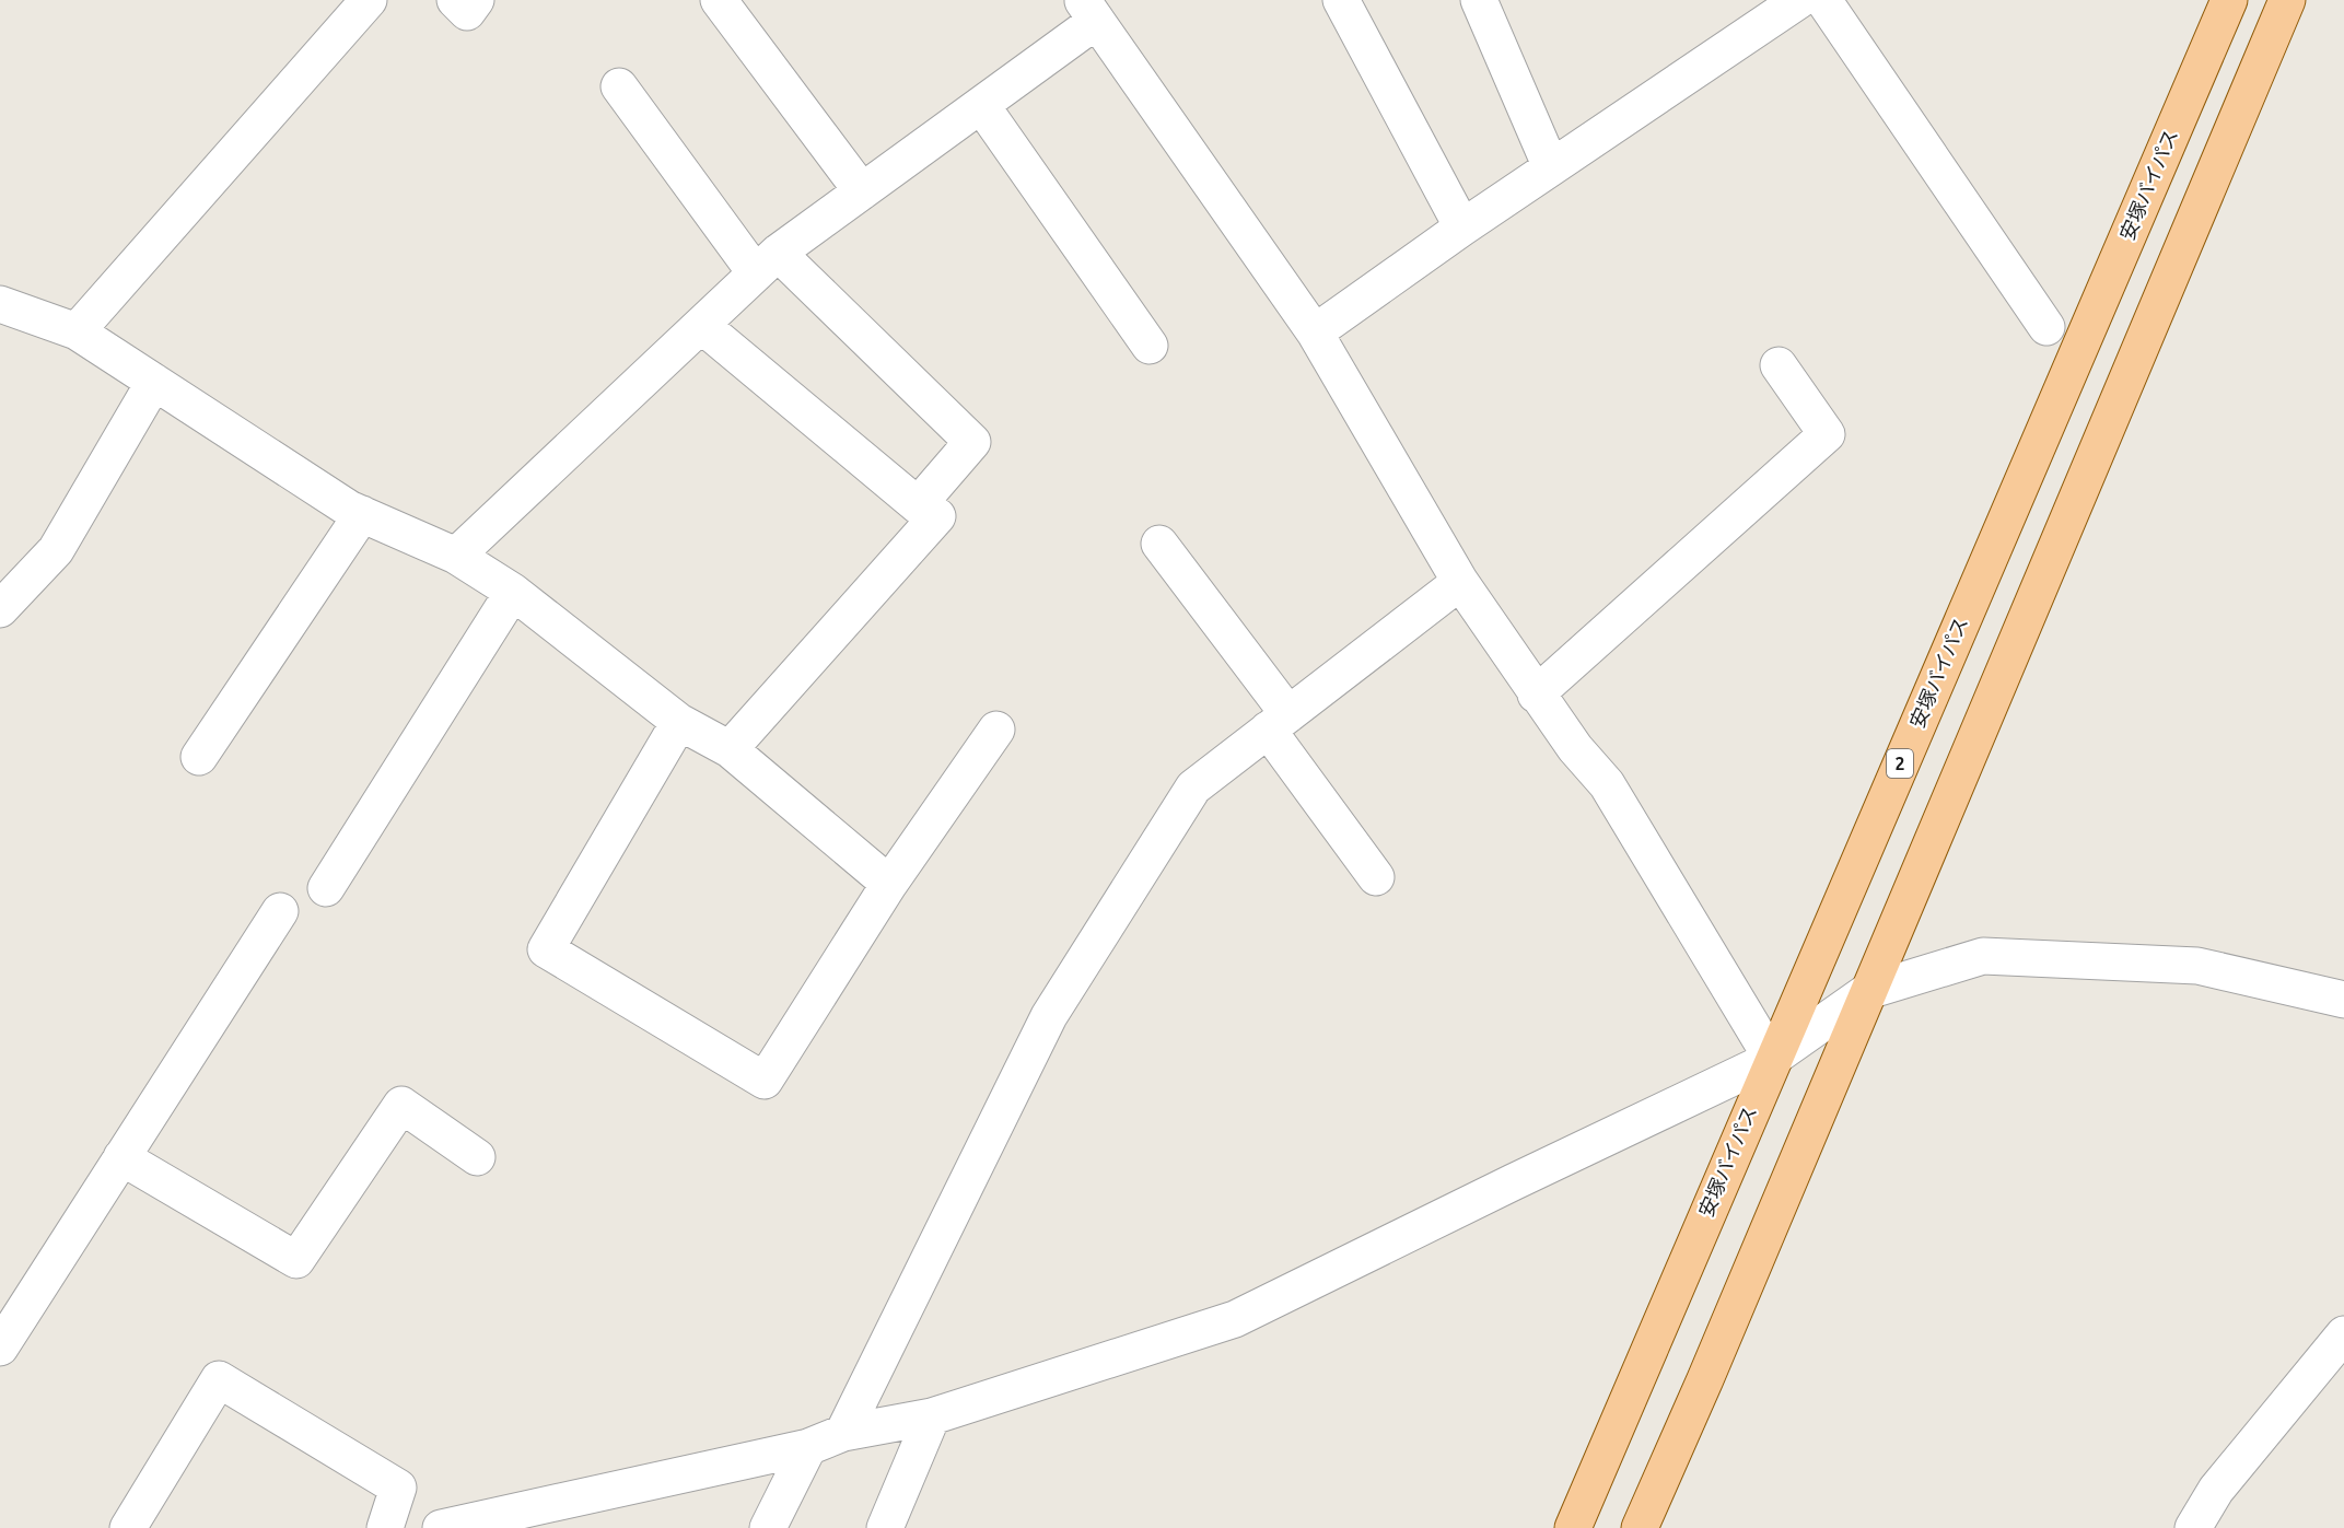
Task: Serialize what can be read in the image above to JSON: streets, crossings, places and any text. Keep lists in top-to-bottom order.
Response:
{
  "streets": {
    "main road": ["安塚バイパス", "2"]
  }
}
